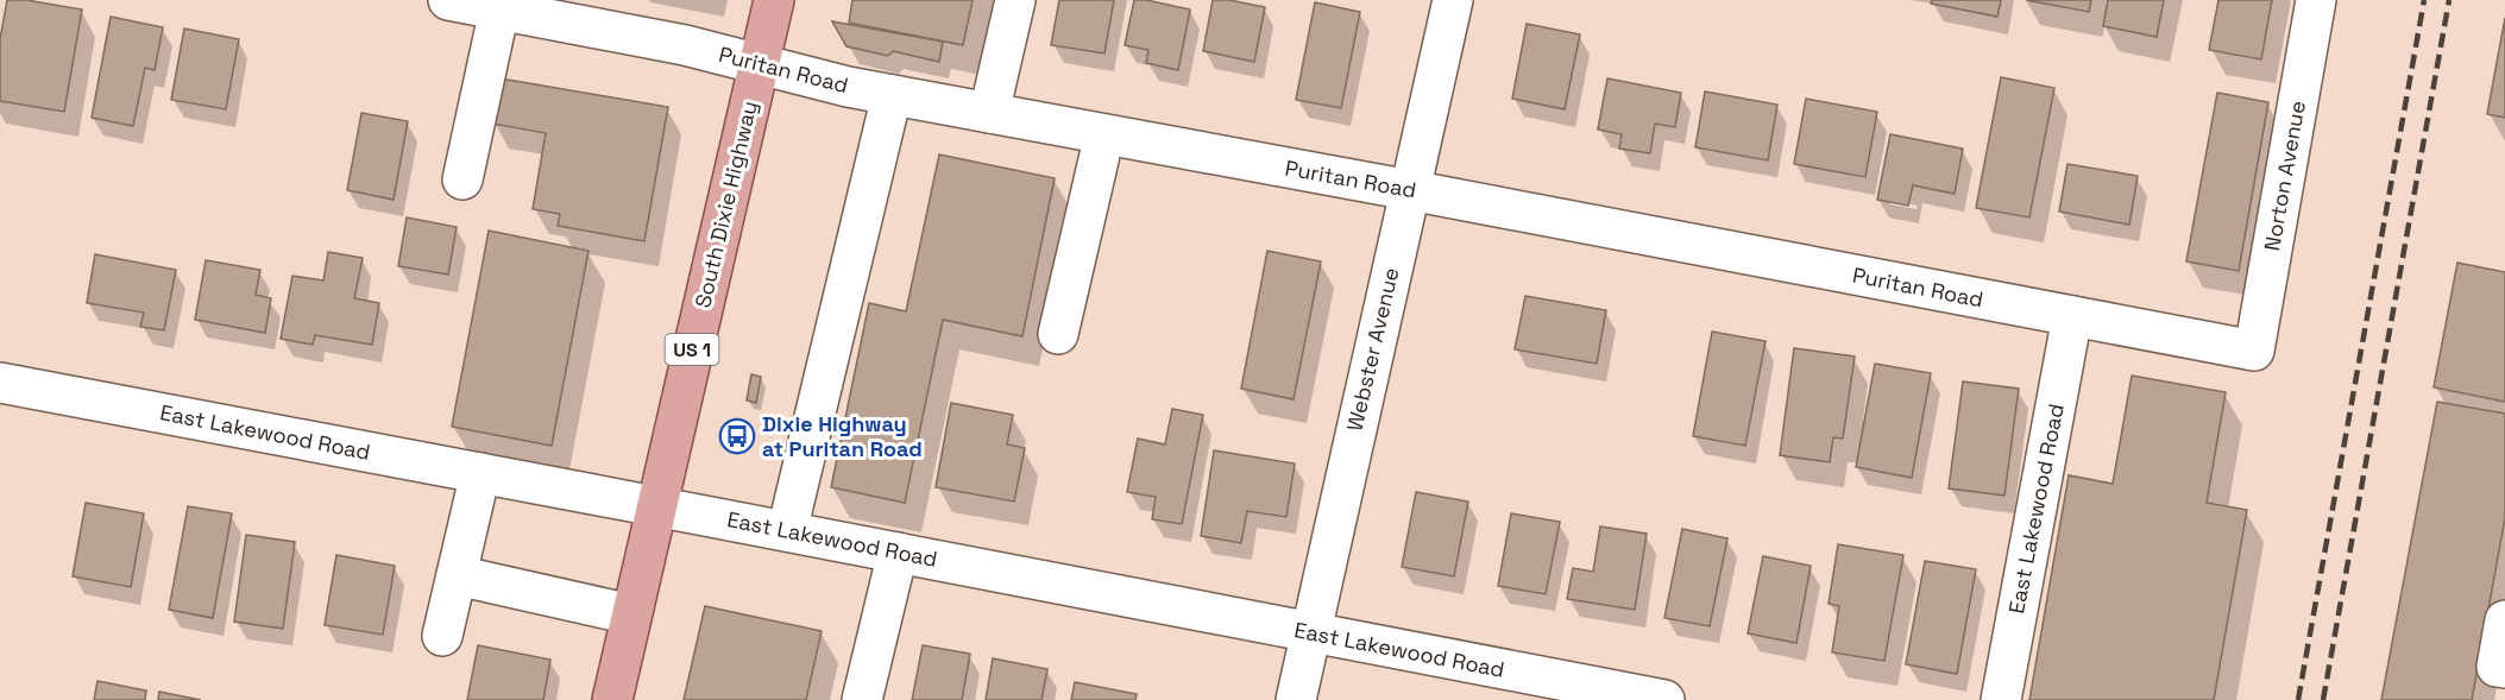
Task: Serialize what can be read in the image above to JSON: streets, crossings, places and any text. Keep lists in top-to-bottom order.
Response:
{
  "streets": {
    "main road": ["South Dixie Highway", "US 1"],
    "street": [
      "Puritan Road",
      "Norton Avenue",
      "Webster Avenue",
      "East Lakewood Road"
    ]
  },
  "crossings": [
    ["Puritan Road", "Norton Avenue"],
    ["Puritan Road", "South Dixie Highway"],
    ["Puritan Road", "Webster Avenue"],
    ["Puritan Road", "East Lakewood Road"],
    ["South Dixie Highway", "East Lakewood Road"],
    ["Webster Avenue", "East Lakewood Road"]
  ],
  "places": {
    "bus stop": ["Dixie Highway at Puritan Road"]
  }
}
